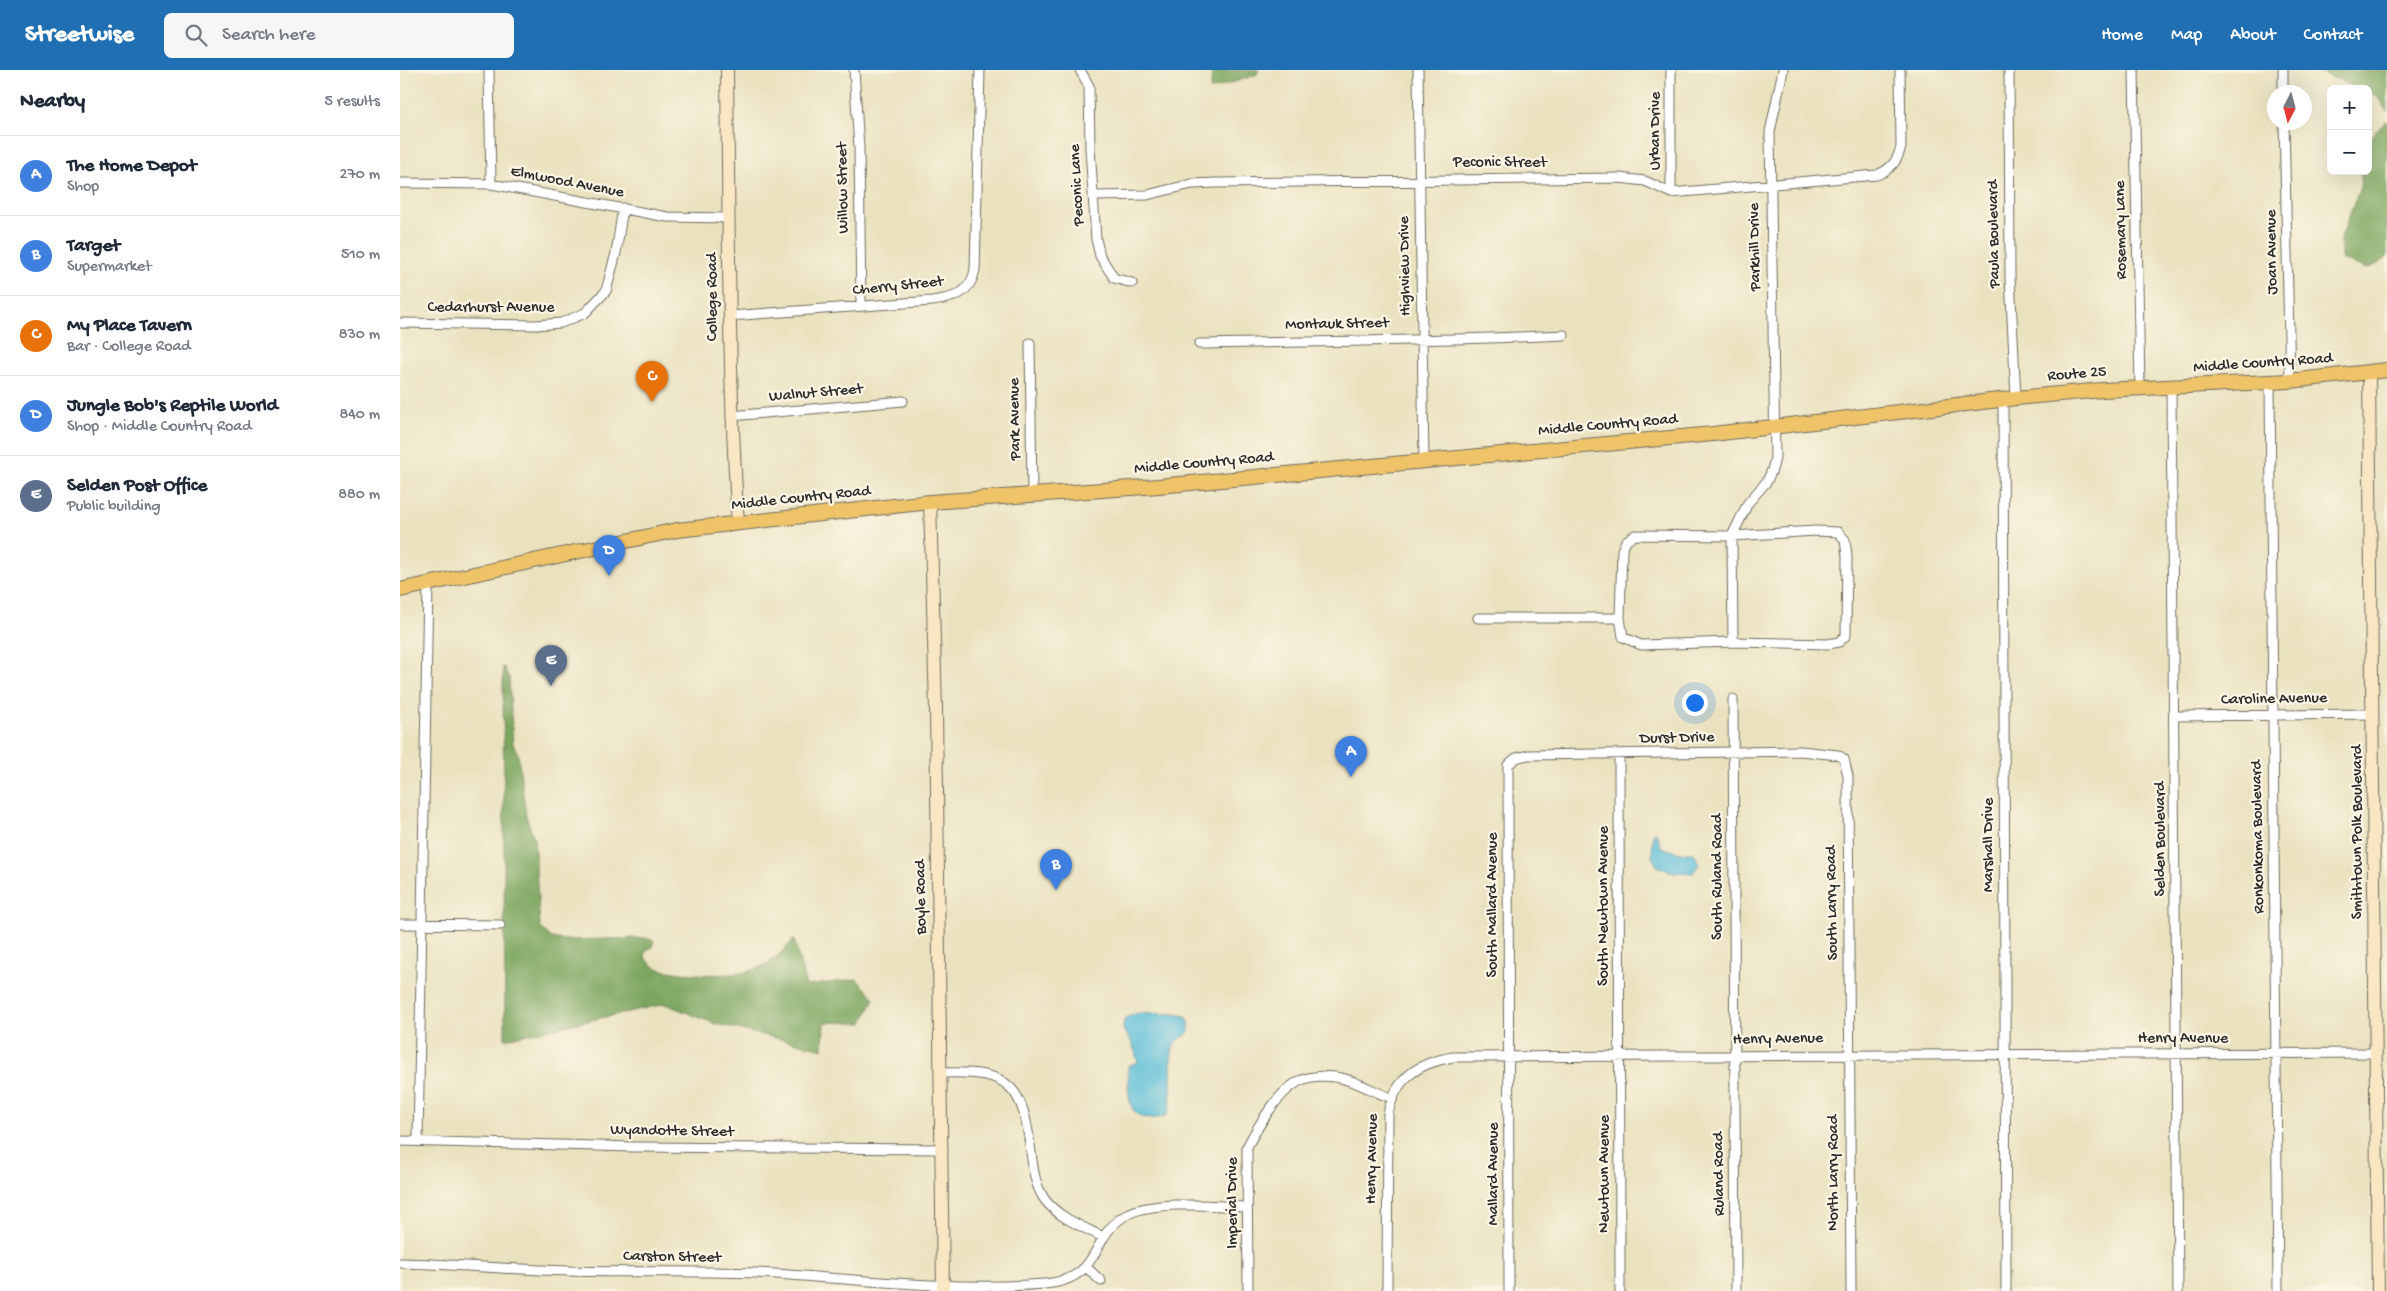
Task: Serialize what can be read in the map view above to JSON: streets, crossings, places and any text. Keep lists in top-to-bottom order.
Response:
{
  "streets": {
    "main road": ["Middle Country Road", "Route 25"],
    "street": [
      "Urban Drive",
      "Peconic Street",
      "Elmwood Avenue",
      "Peconic Lane",
      "Willow Street",
      "Rosemary Lane",
      "Paula Boulevard",
      "Parkhill Drive",
      "Joan Avenue",
      "Highview Drive",
      "Cherry Street",
      "College Road",
      "Cedarhurst Avenue",
      "Montauk Street",
      "Walnut Street",
      "Park Avenue",
      "Caroline Avenue",
      "Durst Drive",
      "Smithtown Polk Boulevard",
      "Ronkonkoma Boulevard",
      "Selden Boulevard",
      "Marshall Drive",
      "South Ruland Road",
      "Boyle Road",
      "South Larry Road",
      "South Mallard Avenue",
      "South Newtown Avenue",
      "Henry Avenue",
      "Wyandotte Street",
      "North Larry Road",
      "Mallard Avenue",
      "Newtown Avenue",
      "Ruland Road",
      "Imperial Drive",
      "Carston Street"
    ]
  },
  "crossings": [
    ["Urban Drive", "Peconic Street"],
    ["Peconic Street", "Peconic Lane"],
    ["Peconic Street", "Highview Drive"],
    ["Elmwood Avenue", "College Road"],
    ["Elmwood Avenue", "Cedarhurst Avenue"],
    ["Willow Street", "Cherry Street"],
    ["Rosemary Lane", "Middle Country Road"],
    ["Rosemary Lane", "Route 25"],
    ["Paula Boulevard", "Middle Country Road"],
    ["Paula Boulevard", "Route 25"],
    ["Paula Boulevard", "Marshall Drive"],
    ["Parkhill Drive", "Middle Country Road"],
    ["Joan Avenue", "Middle Country Road"],
    ["Highview Drive", "Montauk Street"],
    ["Highview Drive", "Middle Country Road"],
    ["Cherry Street", "College Road"],
    ["College Road", "Middle Country Road"],
    ["College Road", "Walnut Street"],
    ["Middle Country Road", "Route 25"],
    ["Middle Country Road", "Park Avenue"],
    ["Middle Country Road", "Smithtown Polk Boulevard"],
    ["Middle Country Road", "Ronkonkoma Boulevard"],
    ["Middle Country Road", "Selden Boulevard"],
    ["Middle Country Road", "Marshall Drive"],
    ["Middle Country Road", "Boyle Road"],
    ["Route 25", "Marshall Drive"],
    ["Caroline Avenue", "Smithtown Polk Boulevard"],
    ["Caroline Avenue", "Ronkonkoma Boulevard"],
    ["Caroline Avenue", "Selden Boulevard"],
    ["Durst Drive", "South Ruland Road"],
    ["Durst Drive", "South Larry Road"],
    ["Durst Drive", "South Mallard Avenue"],
    ["Durst Drive", "South Newtown Avenue"],
    ["Smithtown Polk Boulevard", "Henry Avenue"],
    ["Ronkonkoma Boulevard", "Henry Avenue"],
    ["Selden Boulevard", "Henry Avenue"],
    ["Marshall Drive", "Henry Avenue"],
    ["South Ruland Road", "Henry Avenue"],
    ["South Ruland Road", "Ruland Road"],
    ["Boyle Road", "Wyandotte Street"],
    ["Boyle Road", "Carston Street"],
    ["South Larry Road", "Henry Avenue"],
    ["South Larry Road", "North Larry Road"],
    ["South Mallard Avenue", "Henry Avenue"],
    ["South Mallard Avenue", "Mallard Avenue"],
    ["South Newtown Avenue", "Henry Avenue"],
    ["South Newtown Avenue", "Newtown Avenue"],
    ["Henry Avenue", "North Larry Road"],
    ["Henry Avenue", "Mallard Avenue"],
    ["Henry Avenue", "Newtown Avenue"],
    ["Henry Avenue", "Ruland Road"],
    ["Henry Avenue", "Imperial Drive"]
  ],
  "north": "bottom",
  "page": {
    "header": "Streetwise",
    "search": "Search here",
    "nav": [
      "Home",
      "Map",
      "About",
      "Contact"
    ],
    "heading": ["Nearby", "5 results"],
    "map_buttons": ["+", "−"],
    "list": [
      {
        "mark": "A",
        "name": "The Home Depot",
        "note": "Shop",
        "value": "270 m"
      },
      {
        "mark": "B",
        "name": "Target",
        "note": "Supermarket",
        "value": "510 m"
      },
      {
        "mark": "C",
        "name": "My Place Tavern",
        "note": "Bar · College Road",
        "value": "830 m"
      },
      {
        "mark": "D",
        "name": "Jungle Bob's Reptile World",
        "note": "Shop · Middle Country Road",
        "value": "840 m"
      },
      {
        "mark": "E",
        "name": "Selden Post Office",
        "note": "Public building",
        "value": "880 m"
      }
    ],
    "pins": [
      "C",
      "D",
      "E",
      "A",
      "B"
    ]
  }
}
